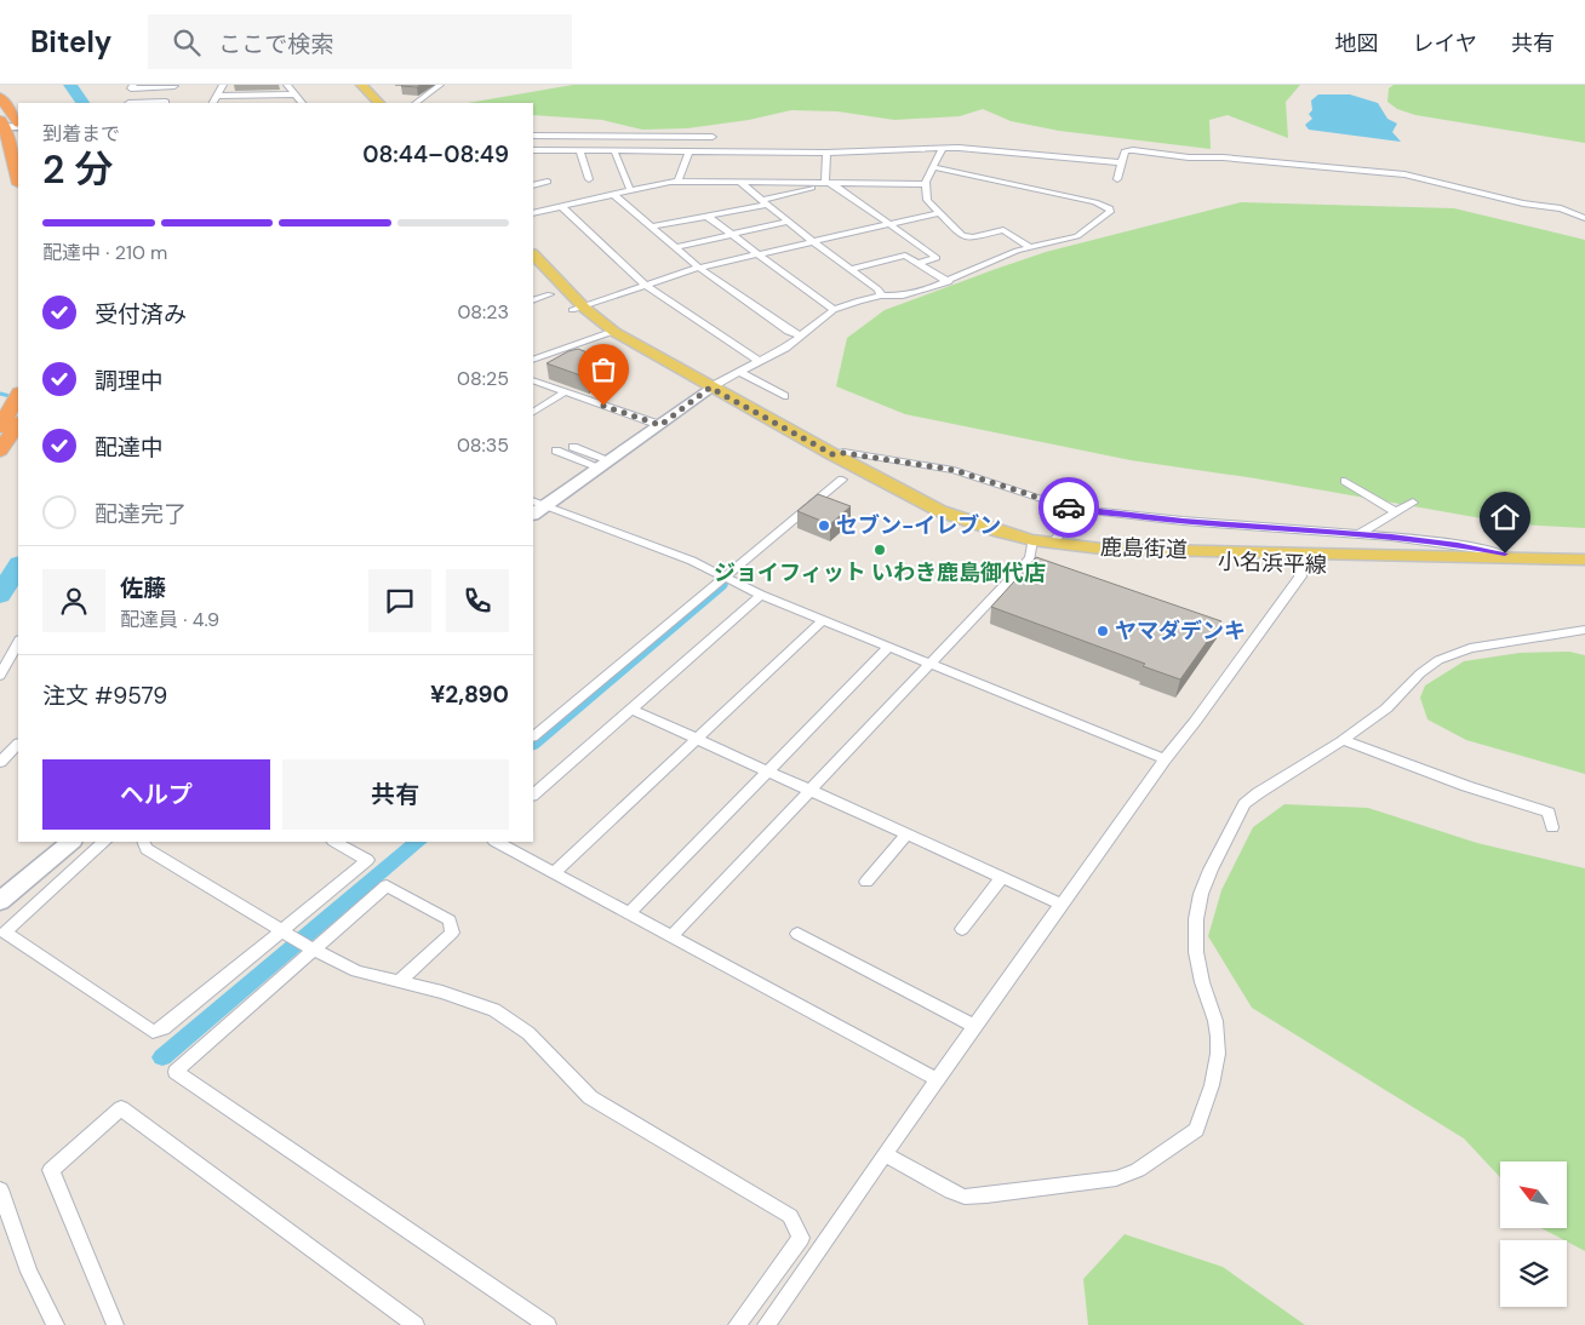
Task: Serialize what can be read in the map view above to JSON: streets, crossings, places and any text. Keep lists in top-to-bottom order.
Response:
{
  "streets": {
    "main road": ["鹿島街道", "小名浜平線"]
  },
  "crossings": [
    ["鹿島街道", "小名浜平線"]
  ],
  "places": ["セブン-イレブン", "ジョイフィット いわき鹿島御代店", "ヤマダデンキ"],
  "north": "top left",
  "page": {
    "header": "Bitely",
    "search": "ここで検索",
    "nav": ["地図", "レイヤ", "共有"],
    "heading": ["2 分", "到着まで", "08:44–08:49"],
    "panel": [
      "佐藤",
      "配達員 · 4.9",
      "注文 #9579",
      "¥2,890"
    ],
    "bar": "配達中 · 210 m",
    "list": [
      ["受付済み", "08:23"],
      ["調理中", "08:25"],
      ["配達中", "08:35"],
      "配達完了"
    ],
    "buttons": ["ヘルプ", "共有"]
  }
}
